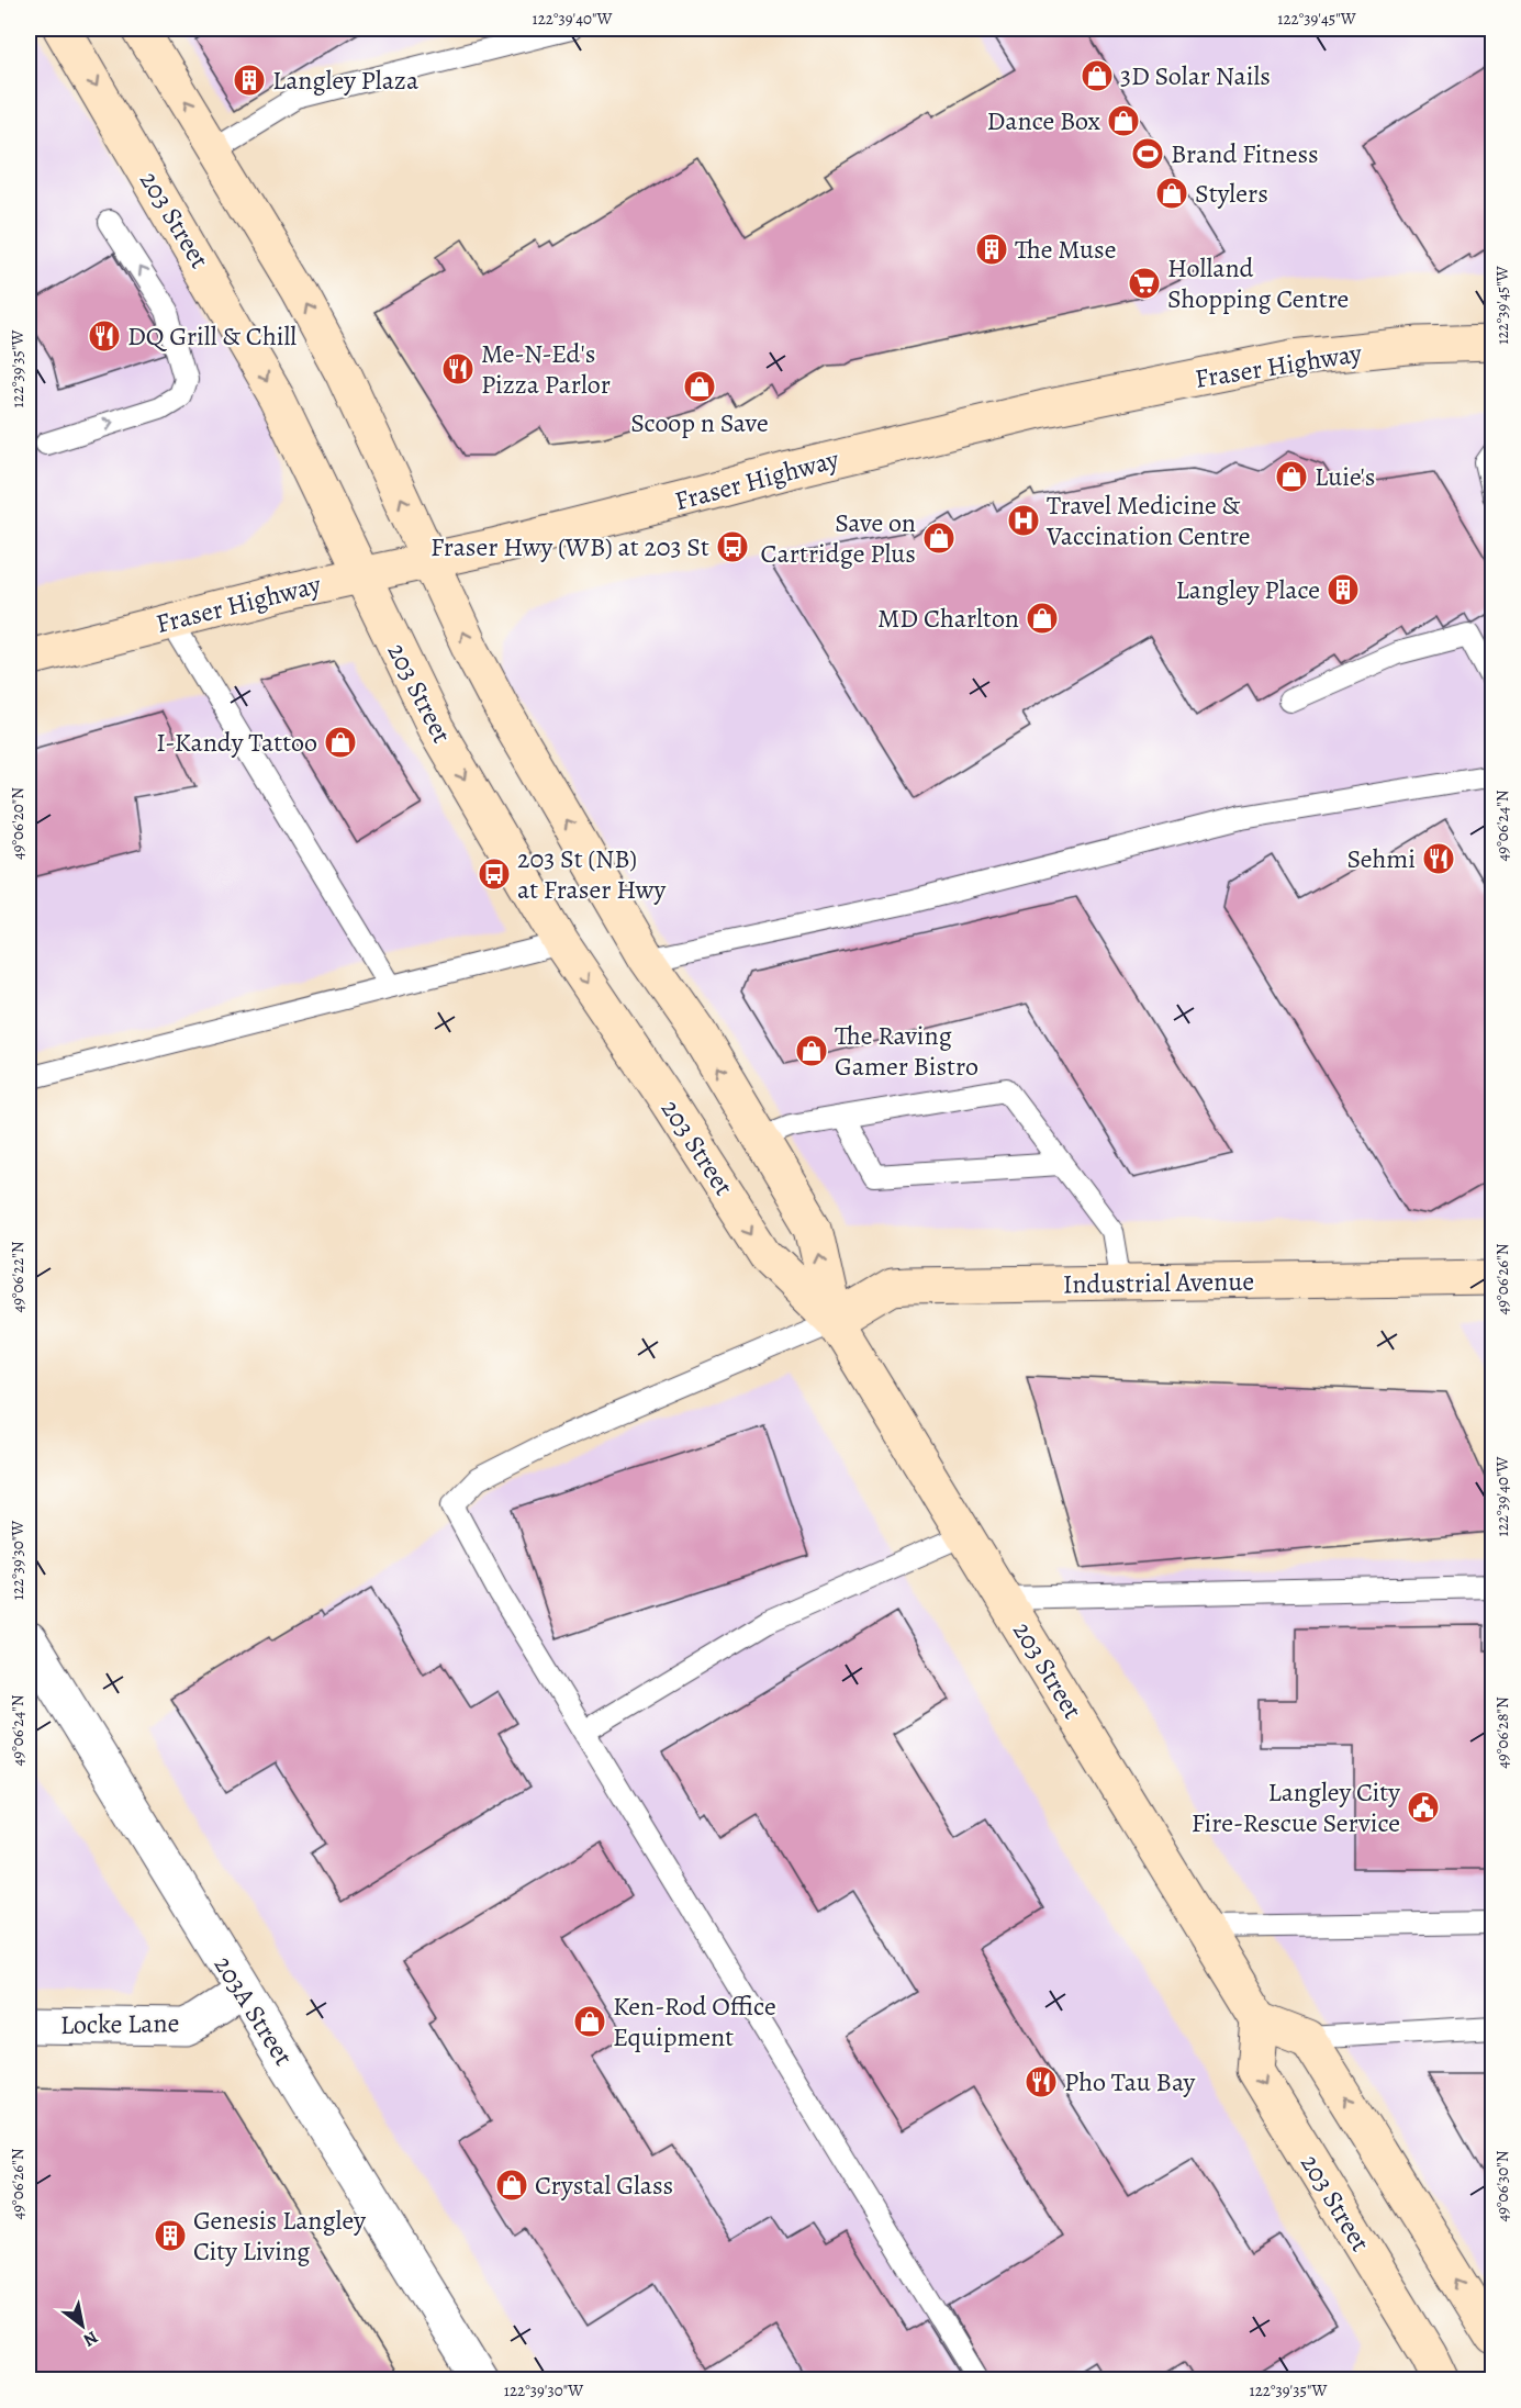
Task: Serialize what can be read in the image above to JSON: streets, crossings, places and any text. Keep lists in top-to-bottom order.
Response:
{
  "streets": {
    "main road": ["203 Street", "Fraser Highway", "Industrial Avenue"],
    "street": ["203A Street", "Locke Lane"]
  },
  "crossings": [
    ["203 Street", "Fraser Highway"],
    ["203 Street", "Industrial Avenue"],
    ["203A Street", "Locke Lane"]
  ],
  "places": {
    "shop": [
      "3D Solar Nails",
      "Dance Box",
      "Stylers",
      "Scoop n Save",
      "Luie's",
      "Save on Cartridge Plus",
      "MD Charlton",
      "I-Kandy Tattoo",
      "The Raving Gamer Bistro",
      "Ken-Rod Office Equipment",
      "Crystal Glass"
    ],
    "building": [
      "Langley Plaza",
      "The Muse",
      "Langley Place",
      "Genesis Langley City Living"
    ],
    "sports": ["Brand Fitness"],
    "supermarket": ["Holland Shopping Centre"],
    "restaurant": [
      "DQ Grill & Chill",
      "Me-N-Ed's Pizza Parlor",
      "Sehmi",
      "Pho Tau Bay"
    ],
    "hospital": ["Travel Medicine & Vaccination Centre"],
    "bus stop": ["Fraser Hwy (WB) at 203 St", "203 St (NB) at Fraser Hwy"],
    "public building": ["Langley City Fire-Rescue Service"]
  },
  "north": "bottom right",
  "coordinates": [
    "122°39'40\"W",
    "122°39'45\"W",
    "122°39'35\"W",
    "49°06'20\"N",
    "49°06'24\"N",
    "49°06'22\"N",
    "49°06'26\"N",
    "122°39'30\"W",
    "49°06'28\"N",
    "49°06'30\"N"
  ]
}
